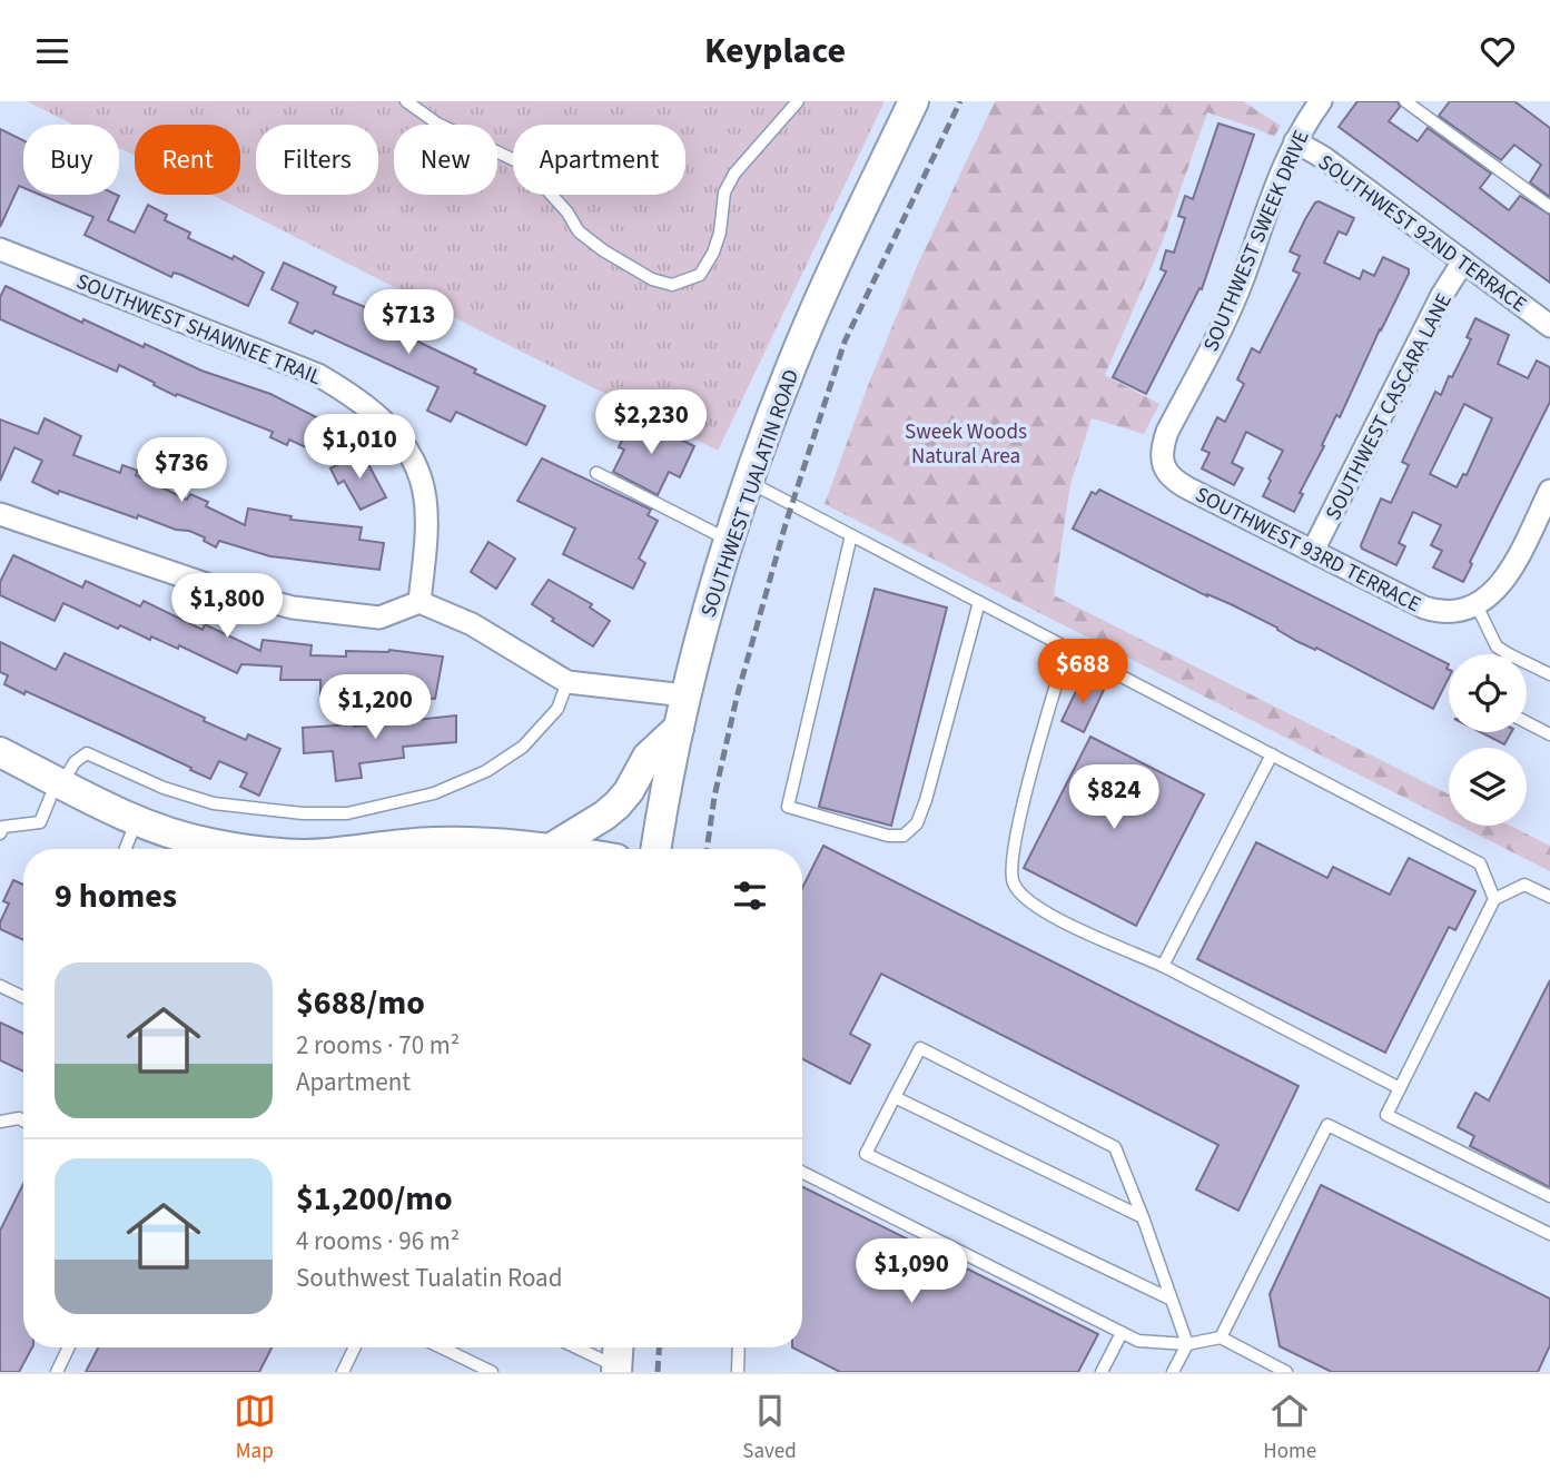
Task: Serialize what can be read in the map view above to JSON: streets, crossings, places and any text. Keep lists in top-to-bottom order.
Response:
{
  "streets": {
    "main road": ["SOUTHWEST TUALATIN ROAD"],
    "street": [
      "SOUTHWEST 92ND TERRACE",
      "SOUTHWEST SWEEK DRIVE",
      "SOUTHWEST SHAWNEE TRAIL",
      "SOUTHWEST CASCARA LANE",
      "SOUTHWEST 93RD TERRACE"
    ]
  },
  "crossings": [
    ["SOUTHWEST 92ND TERRACE", "SOUTHWEST SWEEK DRIVE"],
    ["SOUTHWEST 92ND TERRACE", "SOUTHWEST CASCARA LANE"],
    ["SOUTHWEST SWEEK DRIVE", "SOUTHWEST 93RD TERRACE"],
    ["SOUTHWEST CASCARA LANE", "SOUTHWEST 93RD TERRACE"]
  ],
  "parks": ["Sweek Woods Natural Area"],
  "page": {
    "header": "Keyplace",
    "chip": [
      "Buy",
      "Rent",
      "Filters",
      "New",
      "Apartment"
    ],
    "price": [
      "$713",
      "$2,230",
      "$1,010",
      "$736",
      "$1,800",
      "$688",
      "$1,200",
      "$824",
      "$1,090"
    ],
    "heading": "9 homes",
    "list": [
      {
        "name": "$688/mo",
        "note": "2 rooms · 70 m² · Apartment"
      },
      {
        "name": "$1,200/mo",
        "note": "4 rooms · 96 m² · Southwest Tualatin Road"
      }
    ],
    "tabs": ["Map", "Saved", "Home"]
  }
}
